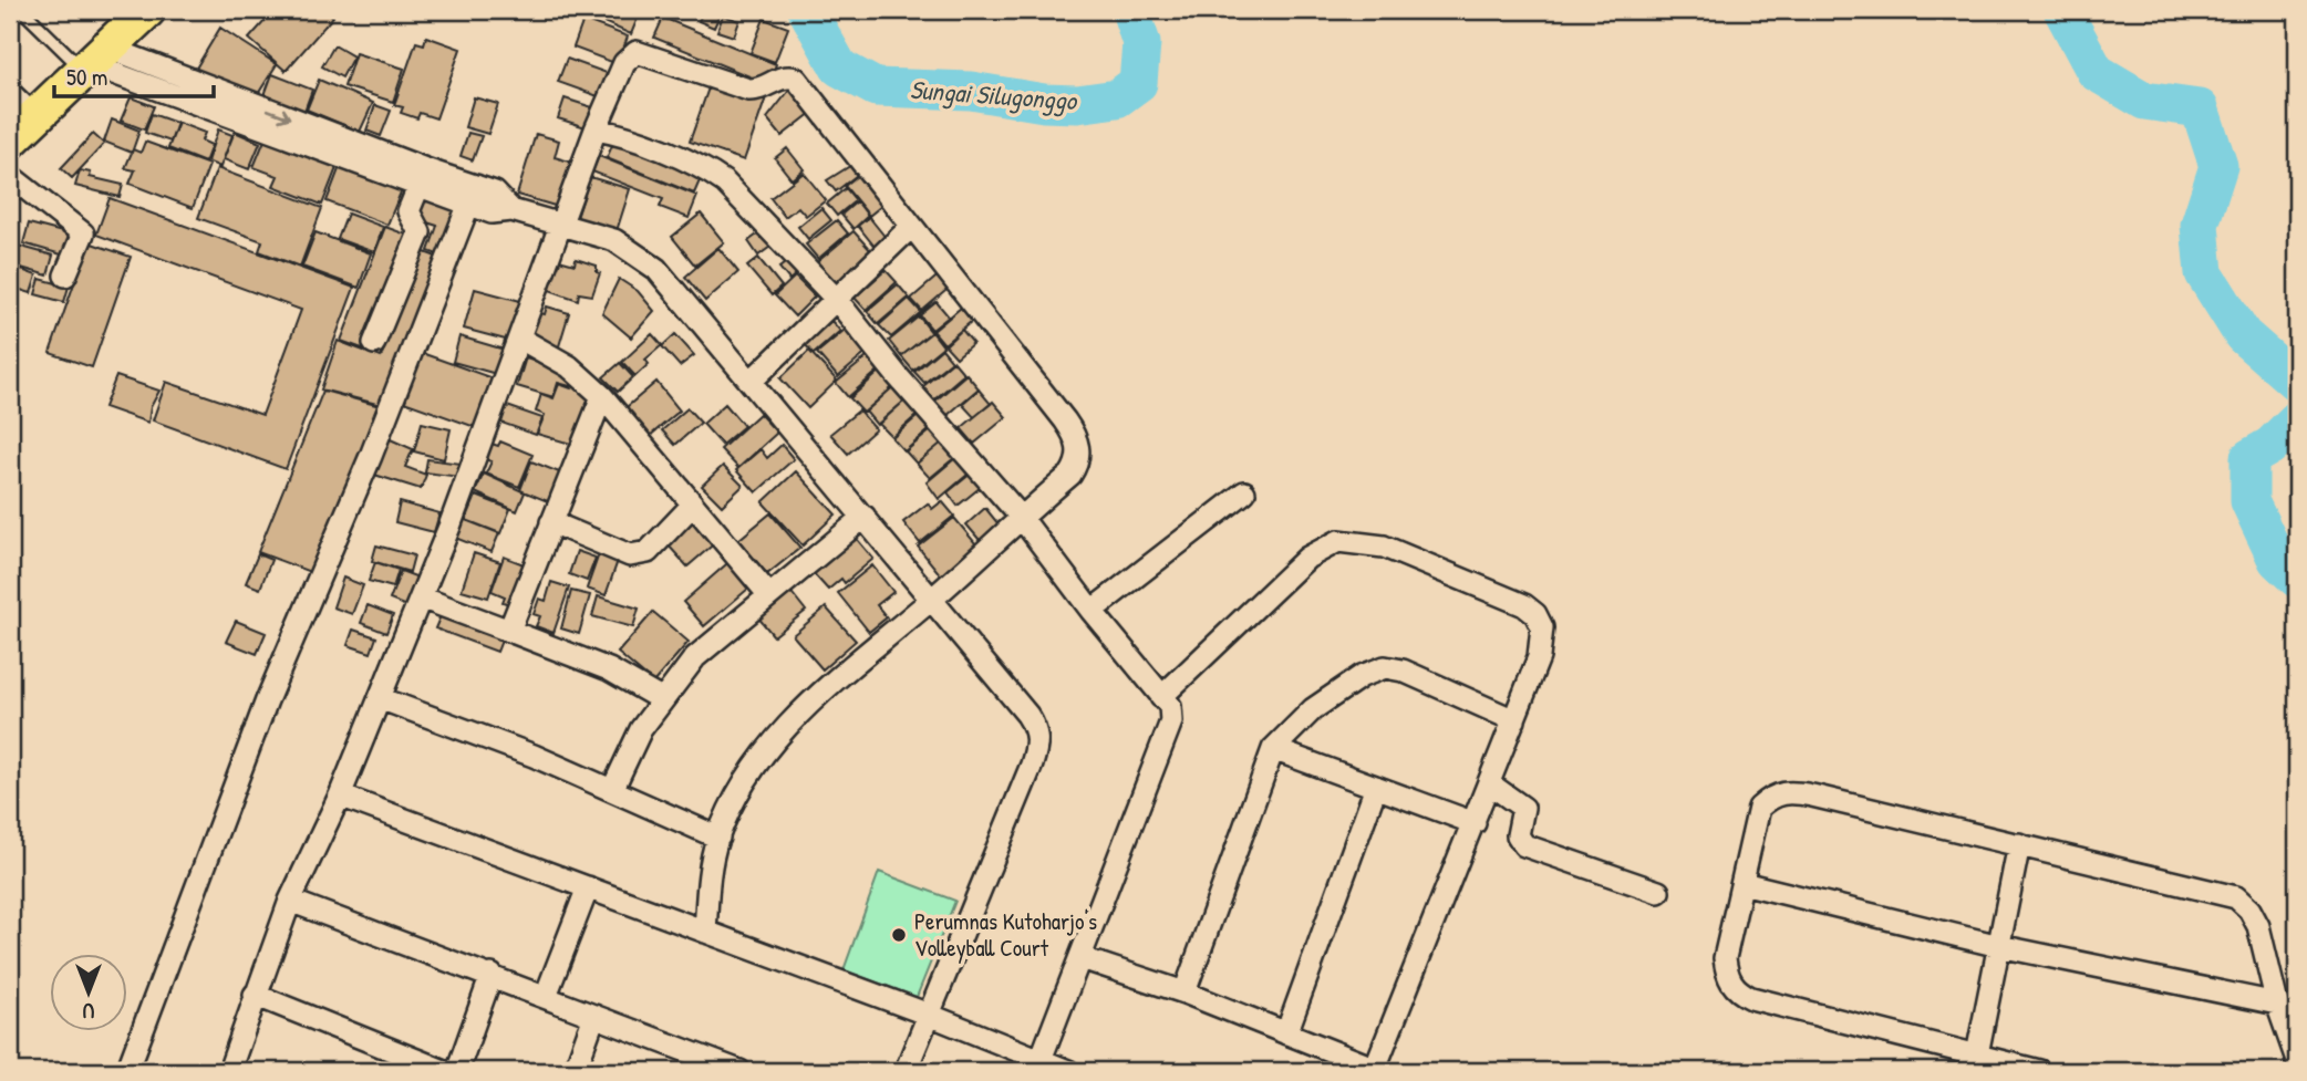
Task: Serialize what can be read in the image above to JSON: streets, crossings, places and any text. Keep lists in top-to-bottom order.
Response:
{
  "water": ["Sungai Silugonggo"],
  "places": ["Perumnas Kutoharjo's Volleyball Court"],
  "scale_bar": "50 m",
  "north": "bottom"
}
